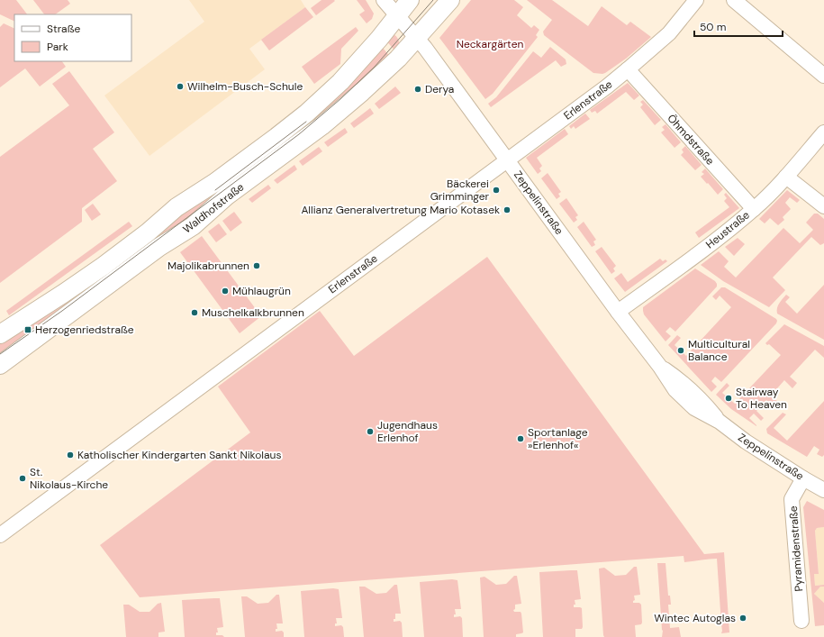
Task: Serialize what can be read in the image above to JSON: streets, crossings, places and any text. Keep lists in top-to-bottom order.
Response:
{
  "streets": {
    "street": [
      "Erlenstraße",
      "Öhmdstraße",
      "Zeppelinstraße",
      "Waldhofstraße",
      "Heustraße",
      "Pyramidenstraße"
    ]
  },
  "crossings": [
    ["Erlenstraße", "Öhmdstraße"],
    ["Erlenstraße", "Zeppelinstraße"],
    ["Öhmdstraße", "Heustraße"],
    ["Zeppelinstraße", "Waldhofstraße"],
    ["Zeppelinstraße", "Heustraße"],
    ["Zeppelinstraße", "Pyramidenstraße"]
  ],
  "parks": ["Neckargärten"],
  "places": {
    "other": [
      "Wilhelm-Busch-Schule",
      "Derya",
      "Bäckerei Grimminger",
      "Allianz Generalvertretung Mario Kotasek",
      "Majolikabrunnen",
      "Mühlaugrün",
      "Muschelkalkbrunnen",
      "Multicultural Balance",
      "Stairway To Heaven",
      "Jugendhaus Erlenhof",
      "Sportanlage »Erlenhof«",
      "Katholischer Kindergarten Sankt Nikolaus",
      "St. Nikolaus-Kirche",
      "Wintec Autoglas"
    ],
    "transit": ["Herzogenriedstraße"]
  },
  "legend": ["Straße", "Park"],
  "scale_bar": "50 m"
}
